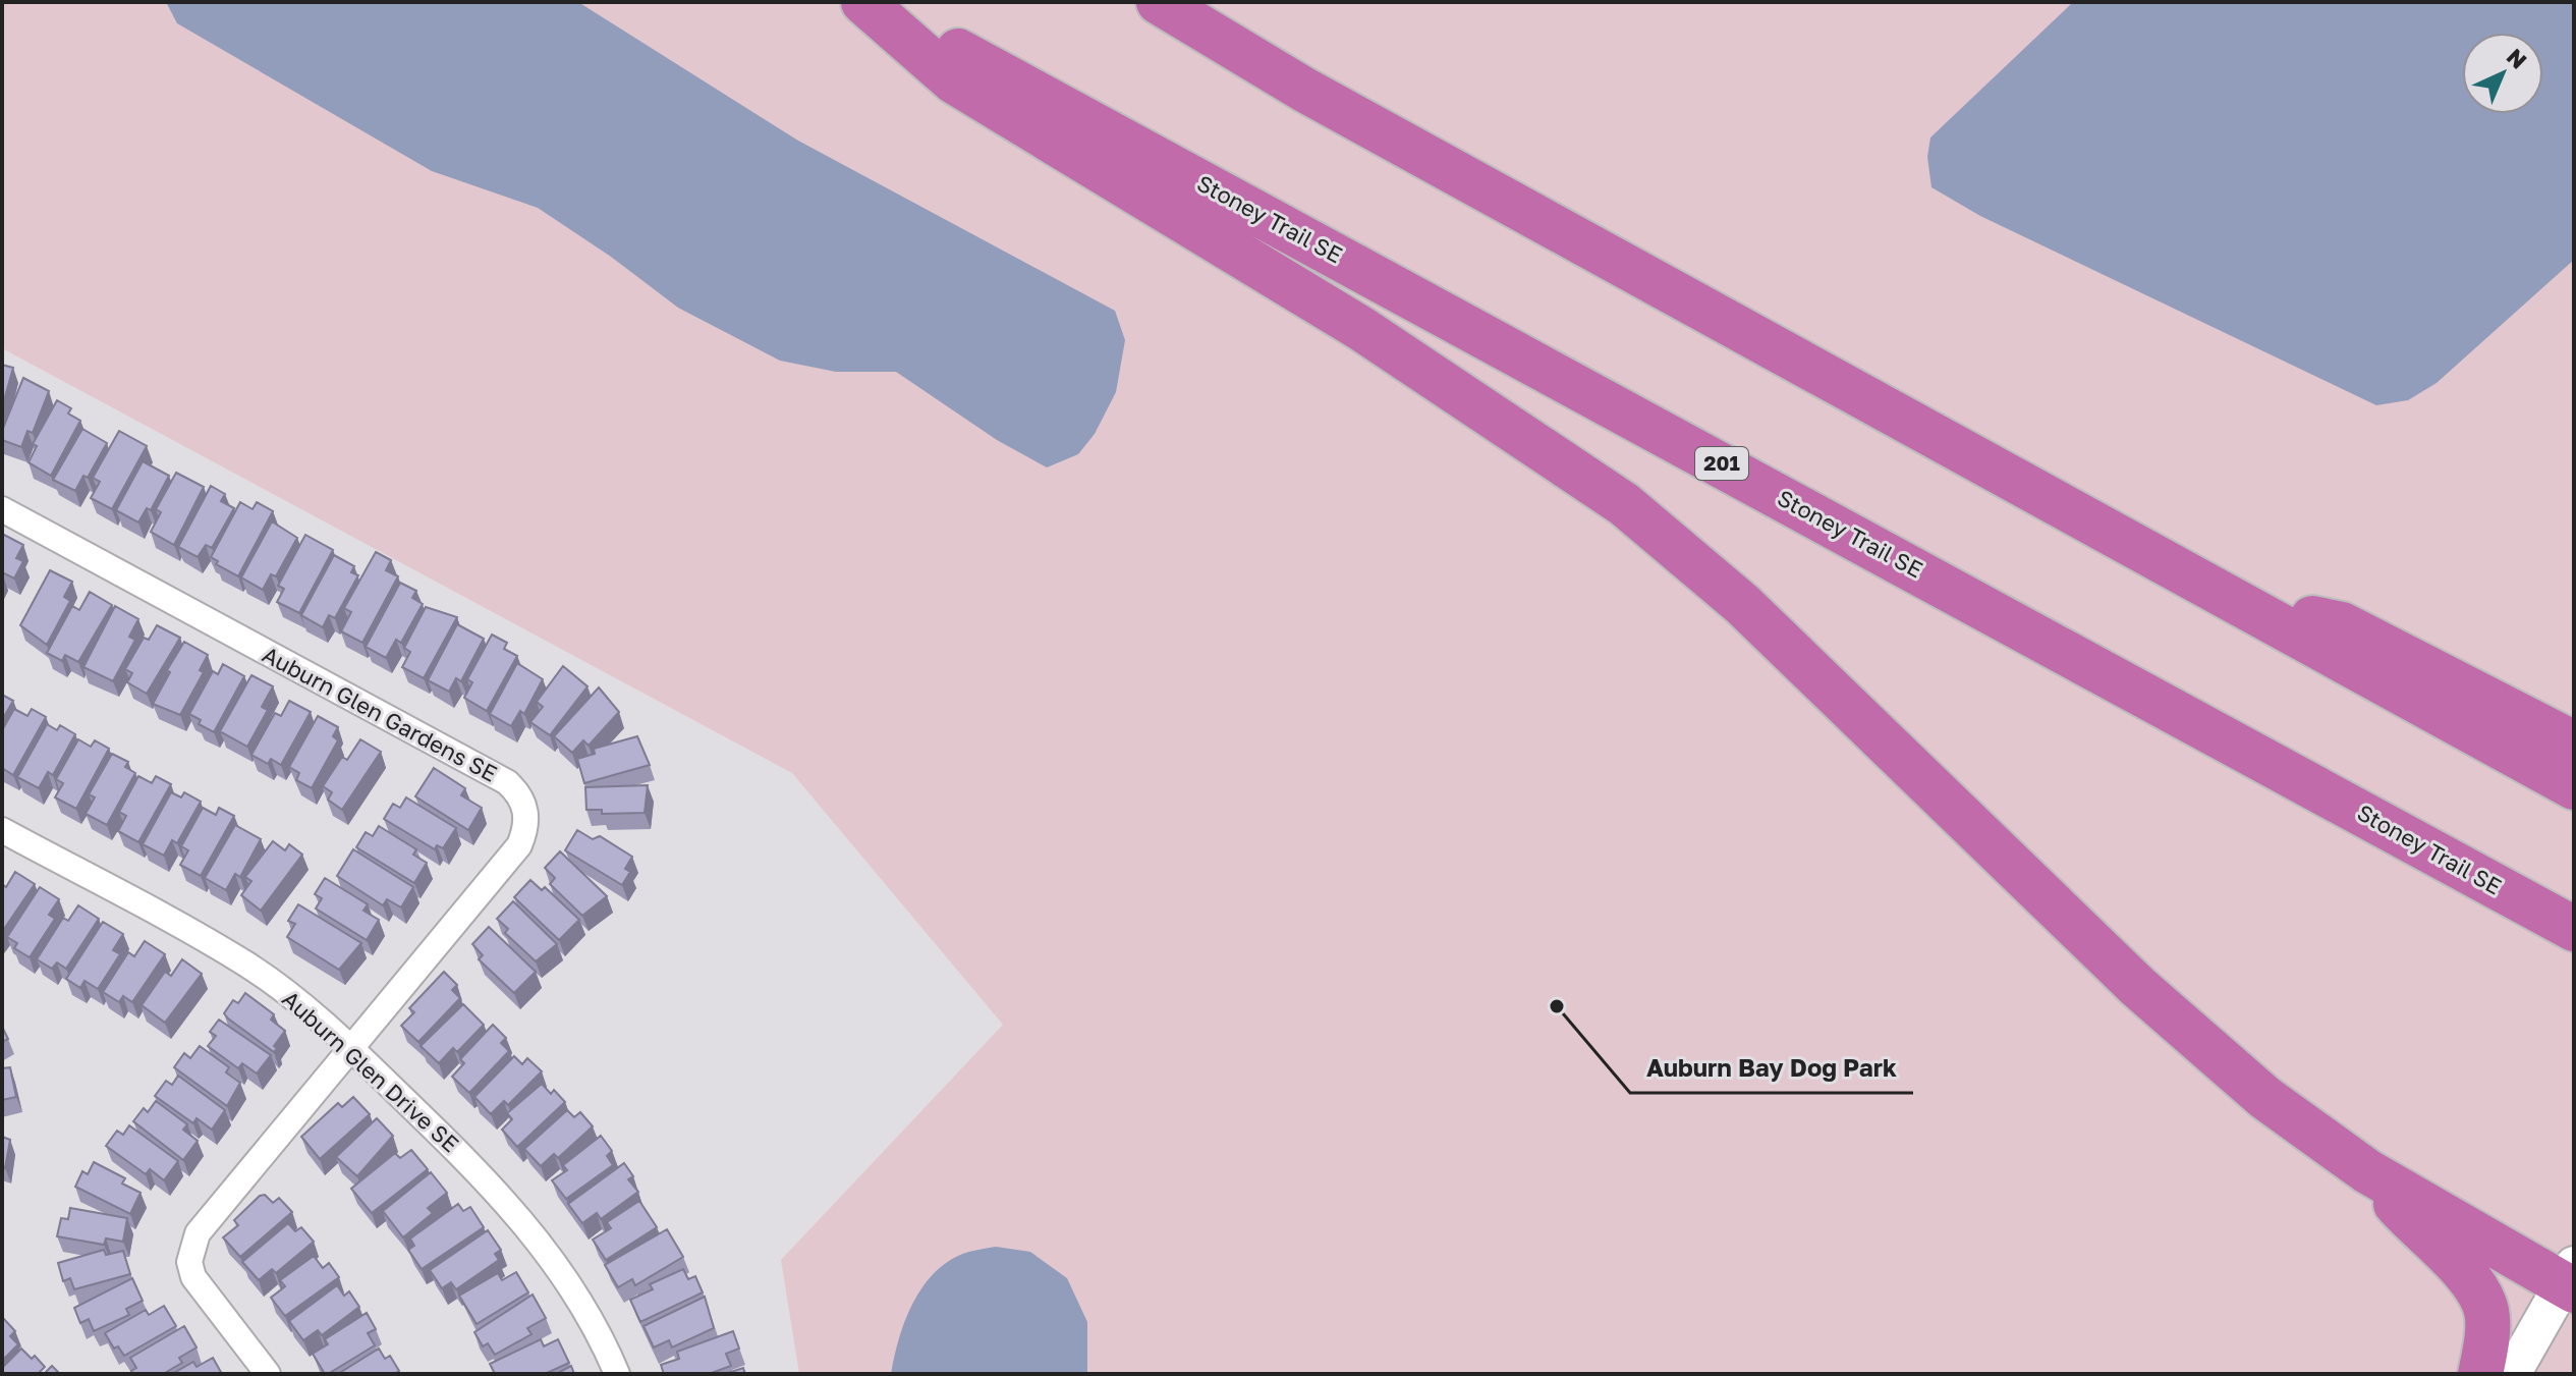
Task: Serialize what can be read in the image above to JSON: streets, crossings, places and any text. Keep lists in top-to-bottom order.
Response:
{
  "streets": {
    "highway": ["Stoney Trail SE", "201"],
    "street": ["Auburn Glen Gardens SE", "Auburn Glen Drive SE"]
  },
  "crossings": [
    ["Auburn Glen Gardens SE", "Auburn Glen Drive SE"]
  ],
  "places": ["Auburn Bay Dog Park"],
  "north": "top right"
}
